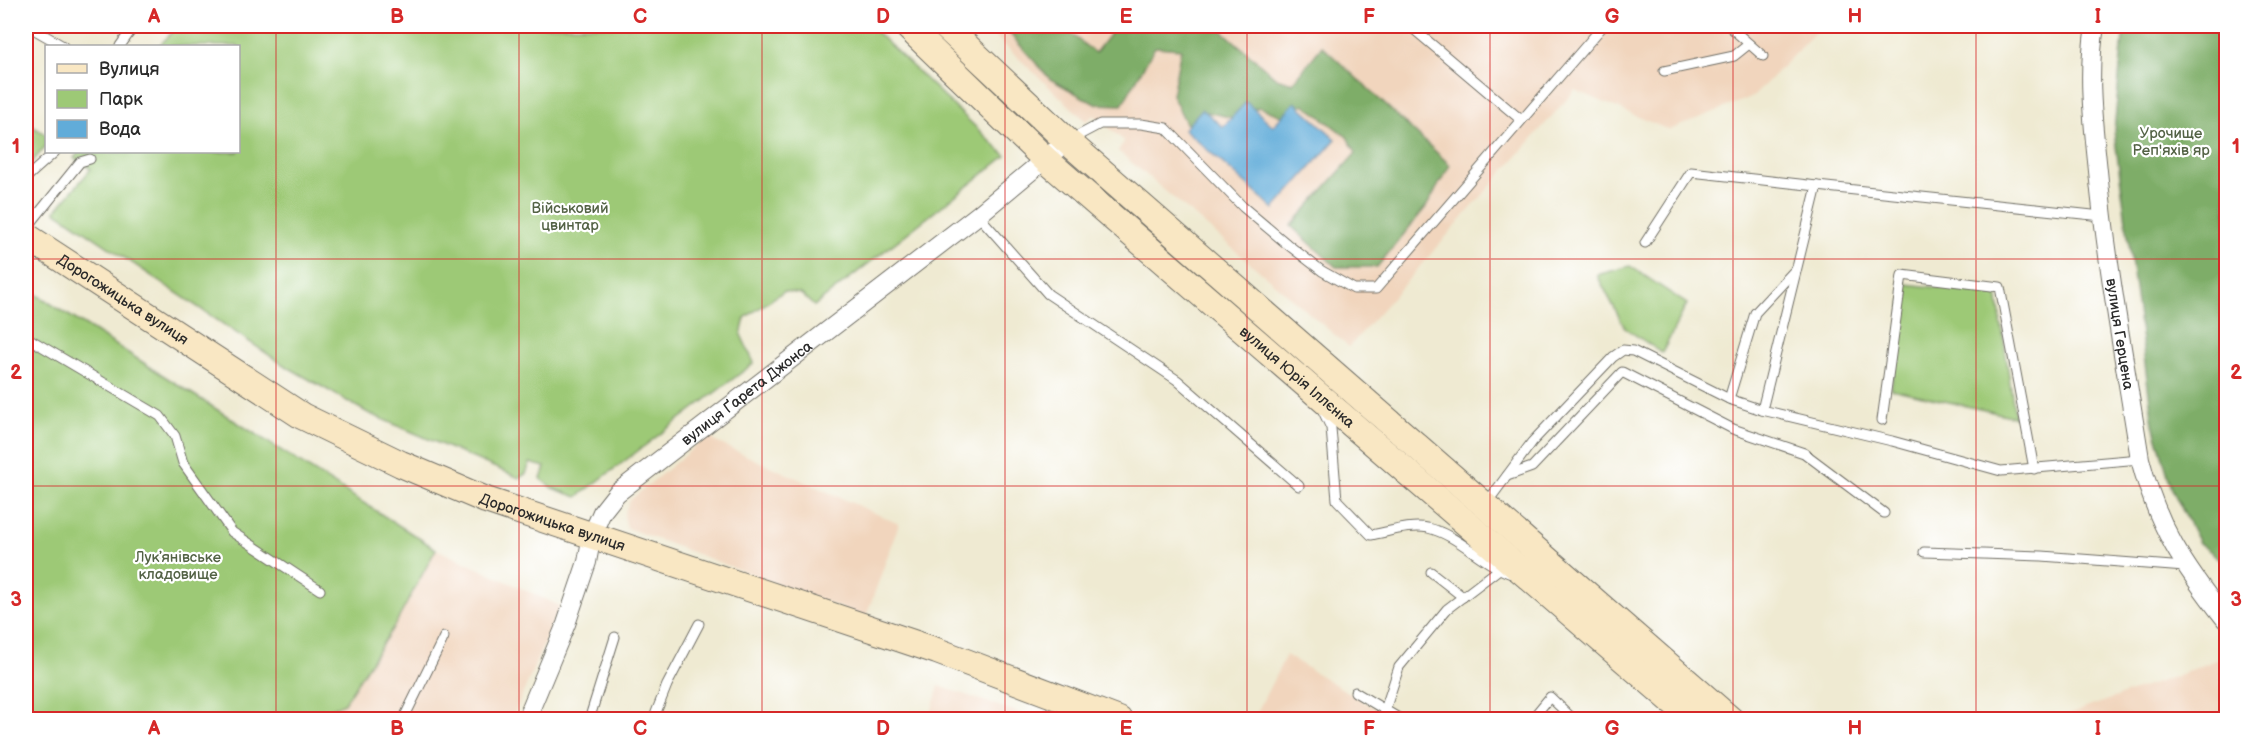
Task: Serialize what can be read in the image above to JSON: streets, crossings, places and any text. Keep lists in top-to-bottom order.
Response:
{
  "streets": {
    "main road": ["Дорогожицька вулиця", "вулиця Юрія Іллєнка"],
    "street": ["вулиця Герцена", "вулиця Ґарета Джонса"]
  },
  "crossings": [
    ["Дорогожицька вулиця", "вулиця Ґарета Джонса"],
    ["вулиця Юрія Іллєнка", "вулиця Ґарета Джонса"]
  ],
  "parks": ["Урочище Реп'яхів яр", "Військовий цвинтар", "Лукʼянівське кладовище"],
  "legend": ["Вулиця", "Парк", "Вода"],
  "grid": {
    "columns": [
      "A",
      "B",
      "C",
      "D",
      "E",
      "F",
      "G",
      "H",
      "I"
    ],
    "rows": ["1", "2", "3"]
  }
}
